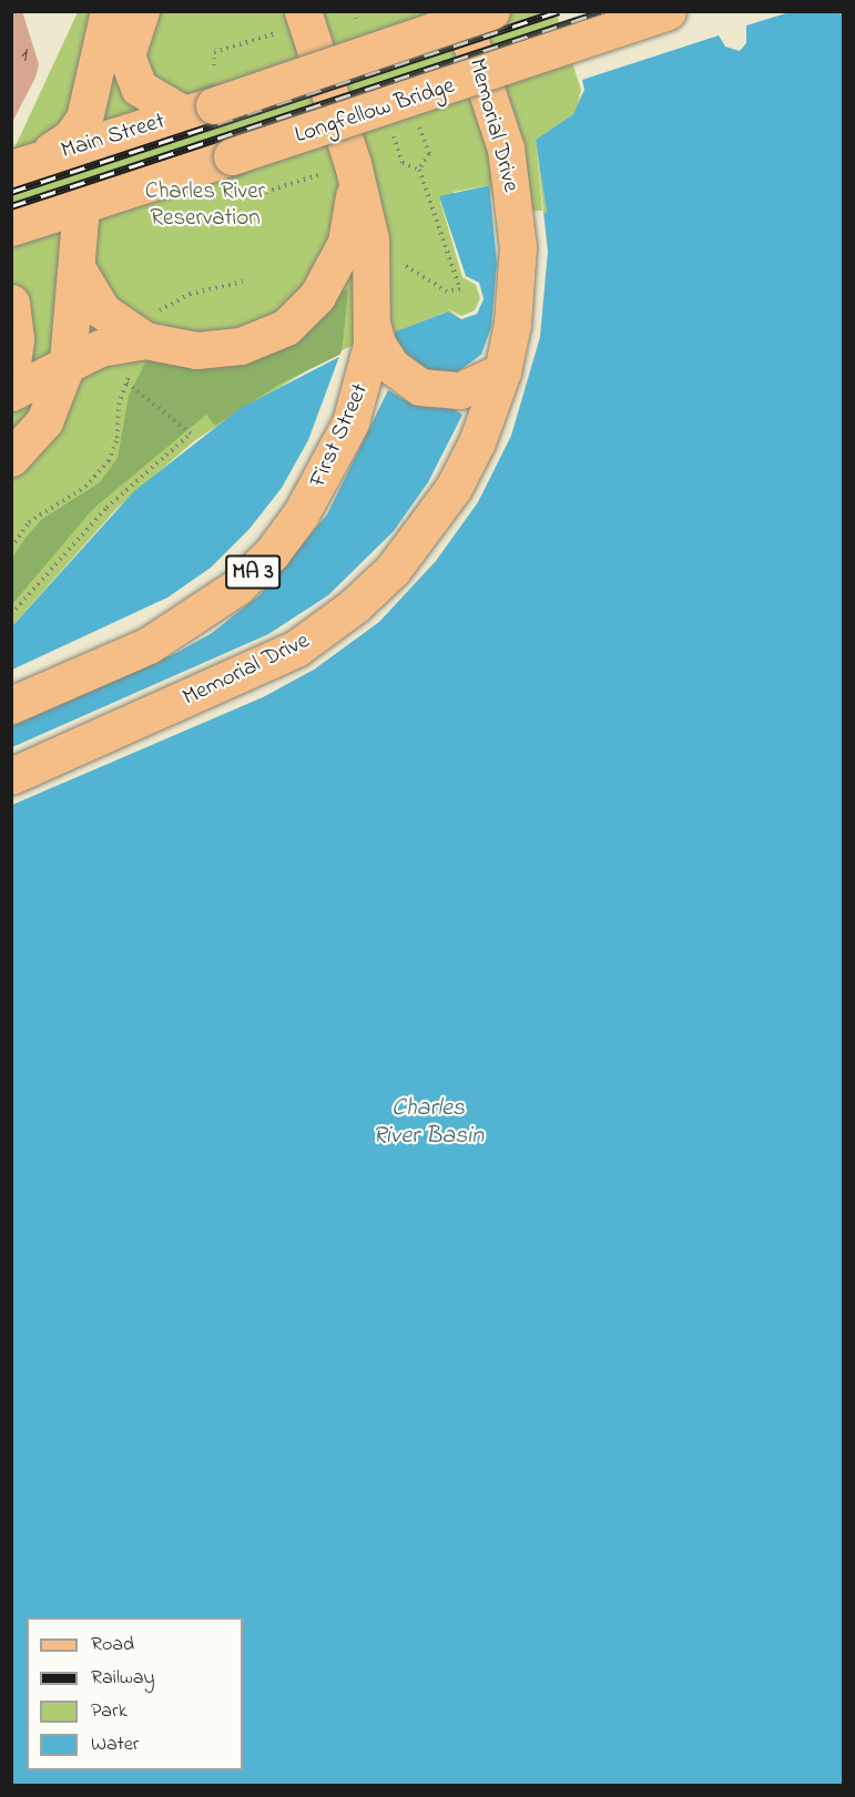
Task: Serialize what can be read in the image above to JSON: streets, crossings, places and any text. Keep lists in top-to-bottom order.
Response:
{
  "streets": {
    "main road": [
      "Longfellow Bridge",
      "Memorial Drive",
      "Main Street",
      "First Street",
      "MA 3"
    ]
  },
  "water": ["Charles River Basin"],
  "parks": ["Charles River Reservation"],
  "house_numbers": ["1"],
  "legend": [
    "Road",
    "Railway",
    "Park",
    "Water"
  ]
}
